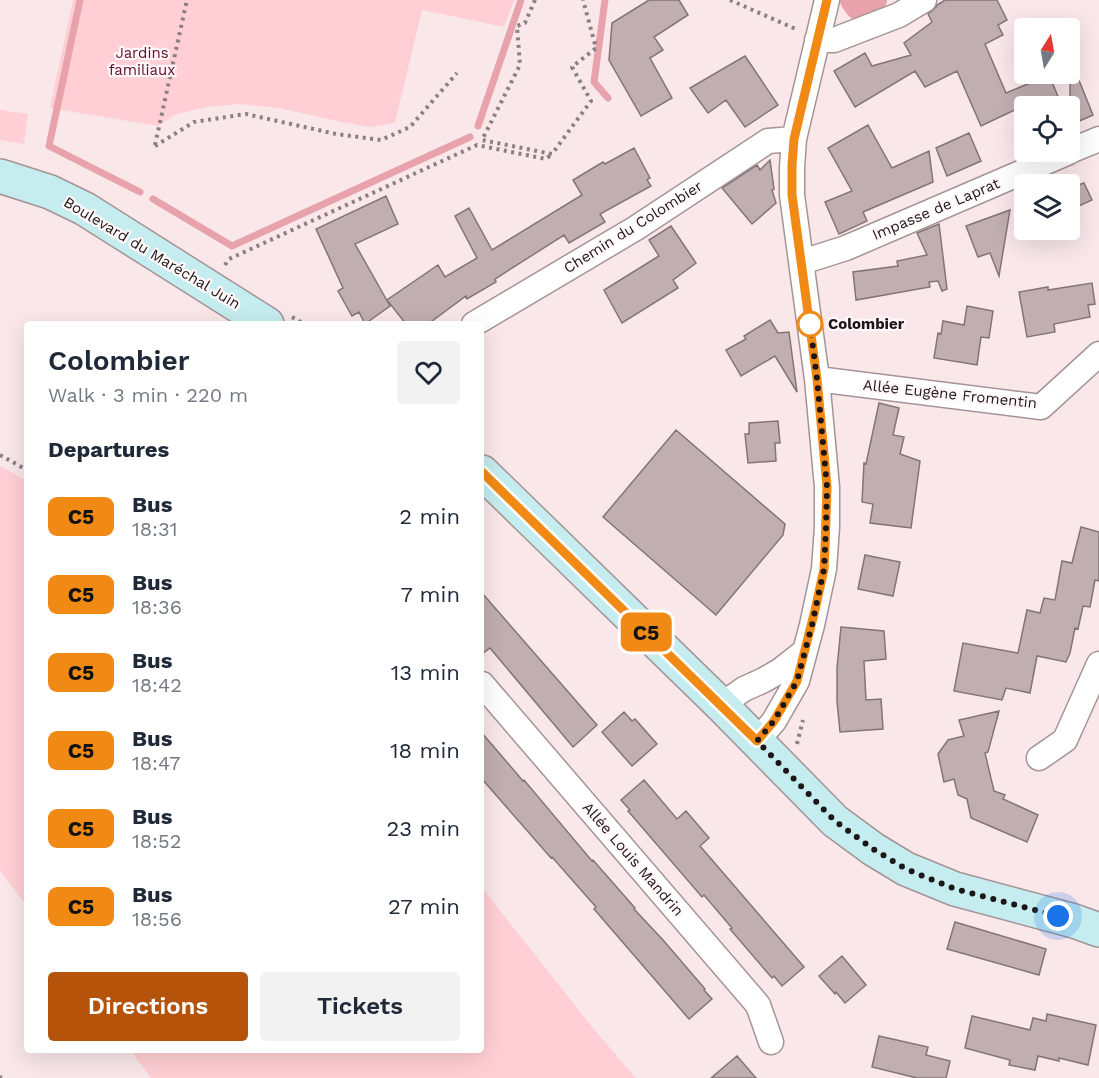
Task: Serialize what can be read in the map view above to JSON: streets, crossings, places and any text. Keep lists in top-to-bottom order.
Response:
{
  "streets": {
    "main road": ["Boulevard du Maréchal Juin"],
    "street": [
      "Impasse de Laprat",
      "Chemin du Colombier",
      "Allée Eugène Fromentin",
      "Allée Louis Mandrin"
    ]
  },
  "parks": ["Jardins familiaux"],
  "places": ["Colombier"],
  "lines": ["bus line C5"],
  "north": "top",
  "page": {
    "on_map": "C5",
    "heading": [
      ["Colombier", "Walk · 3 min · 220 m"],
      "Departures"
    ],
    "list": [
      {
        "mark": "C5",
        "name": "Bus",
        "note": "18:31",
        "value": "2 min"
      },
      {
        "mark": "C5",
        "name": "Bus",
        "note": "18:36",
        "value": "7 min"
      },
      {
        "mark": "C5",
        "name": "Bus",
        "note": "18:42",
        "value": "13 min"
      },
      {
        "mark": "C5",
        "name": "Bus",
        "note": "18:47",
        "value": "18 min"
      },
      {
        "mark": "C5",
        "name": "Bus",
        "note": "18:52",
        "value": "23 min"
      },
      {
        "mark": "C5",
        "name": "Bus",
        "note": "18:56",
        "value": "27 min"
      }
    ],
    "buttons": ["Directions", "Tickets"]
  }
}
